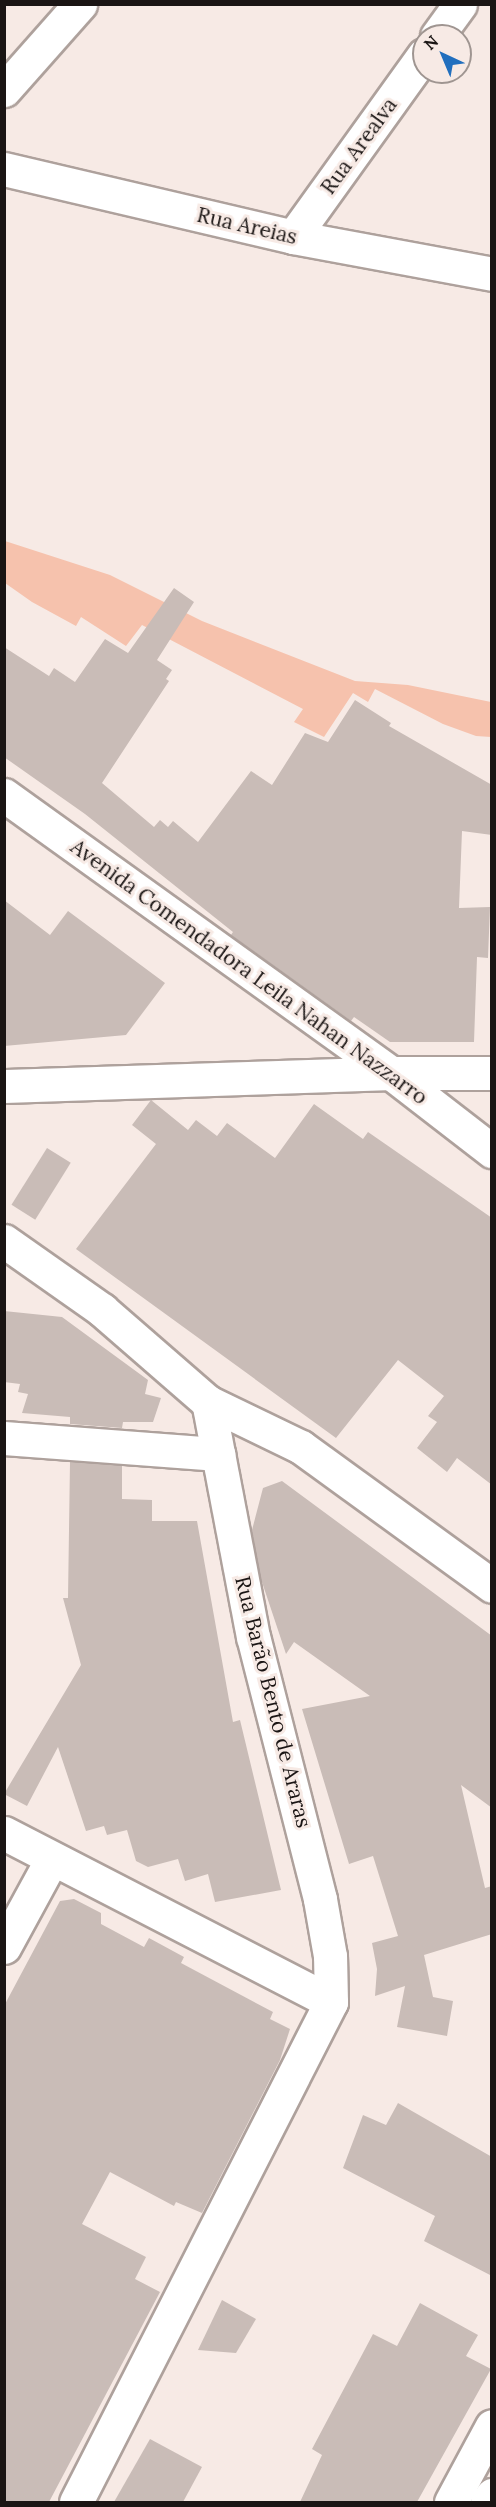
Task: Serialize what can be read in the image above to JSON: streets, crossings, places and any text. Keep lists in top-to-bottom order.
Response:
{
  "streets": {
    "street": [
      "Rua Arealva",
      "Rua Areias",
      "Avenida Comendadora Leila Nahan Nazzarro",
      "Rua Barão Bento de Araras"
    ]
  },
  "crossings": [
    ["Rua Arealva", "Rua Areias"]
  ],
  "north": "top left"
}
